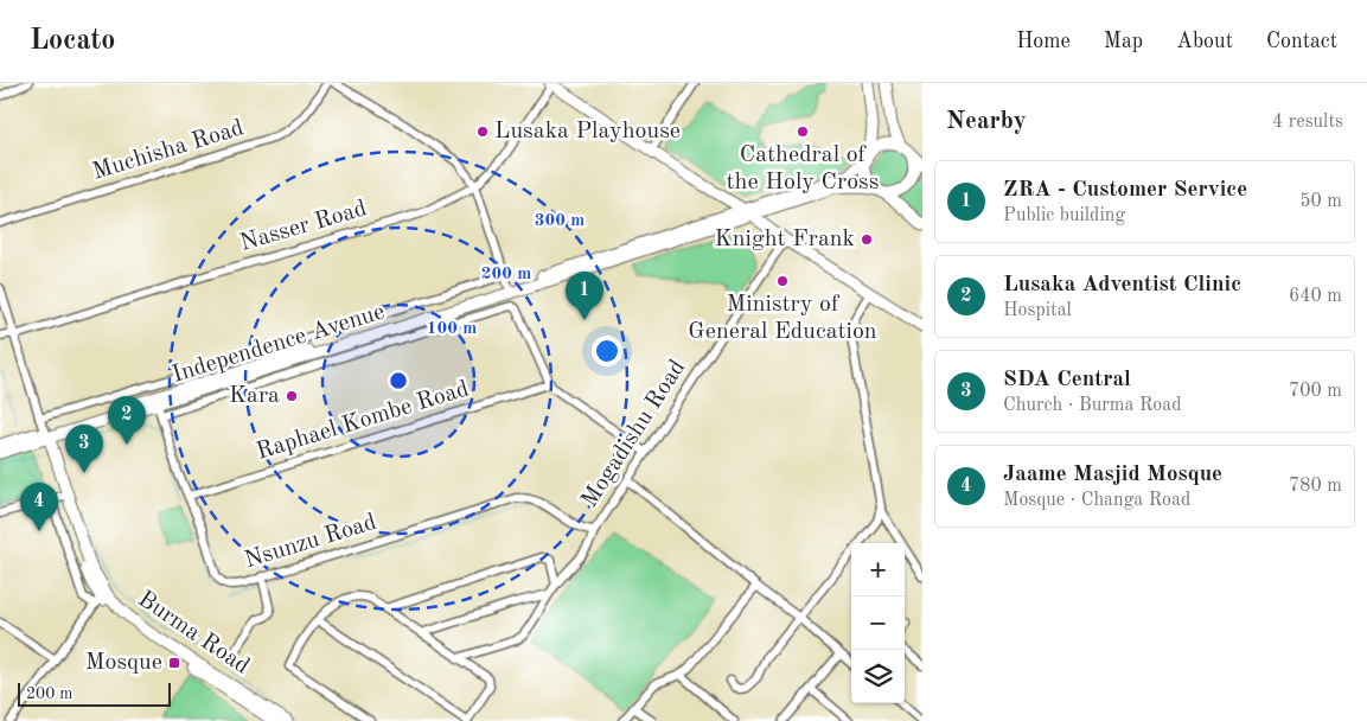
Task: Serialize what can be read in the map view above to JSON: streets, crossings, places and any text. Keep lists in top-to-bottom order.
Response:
{
  "streets": {
    "main road": ["Independence Avenue", "Burma Road"],
    "street": [
      "Muchisha Road",
      "Nasser Road",
      "Raphael Kombe Road",
      "Mogadishu Road",
      "Nsunzu Road"
    ]
  },
  "crossings": [
    ["Independence Avenue", "Nsunzu Road"],
    ["Independence Avenue", "Burma Road"],
    ["Raphael Kombe Road", "Nsunzu Road"],
    ["Mogadishu Road", "Nsunzu Road"]
  ],
  "places": {
    "other": [
      "Lusaka Playhouse",
      "Cathedral of the Holy Cross",
      "Knight Frank",
      "Ministry of General Education",
      "Kara"
    ],
    "transit": ["Mosque"]
  },
  "scale_bar": "200 m",
  "page": {
    "header": "Locato",
    "nav": [
      "Home",
      "Map",
      "About",
      "Contact"
    ],
    "heading": ["Nearby", "4 results"],
    "list": [
      {
        "mark": "1",
        "name": "ZRA - Customer Service",
        "note": "Public building",
        "value": "50 m"
      },
      {
        "mark": "2",
        "name": "Lusaka Adventist Clinic",
        "note": "Hospital",
        "value": "640 m"
      },
      {
        "mark": "3",
        "name": "SDA Central",
        "note": "Church · Burma Road",
        "value": "700 m"
      },
      {
        "mark": "4",
        "name": "Jaame Masjid Mosque",
        "note": "Mosque · Changa Road",
        "value": "780 m"
      }
    ],
    "pins": [
      "1",
      "2",
      "3",
      "4"
    ],
    "map_buttons": ["+", "−"],
    "scale": "200 m"
  },
  "rings": ["300 m", "200 m", "100 m"]
}
